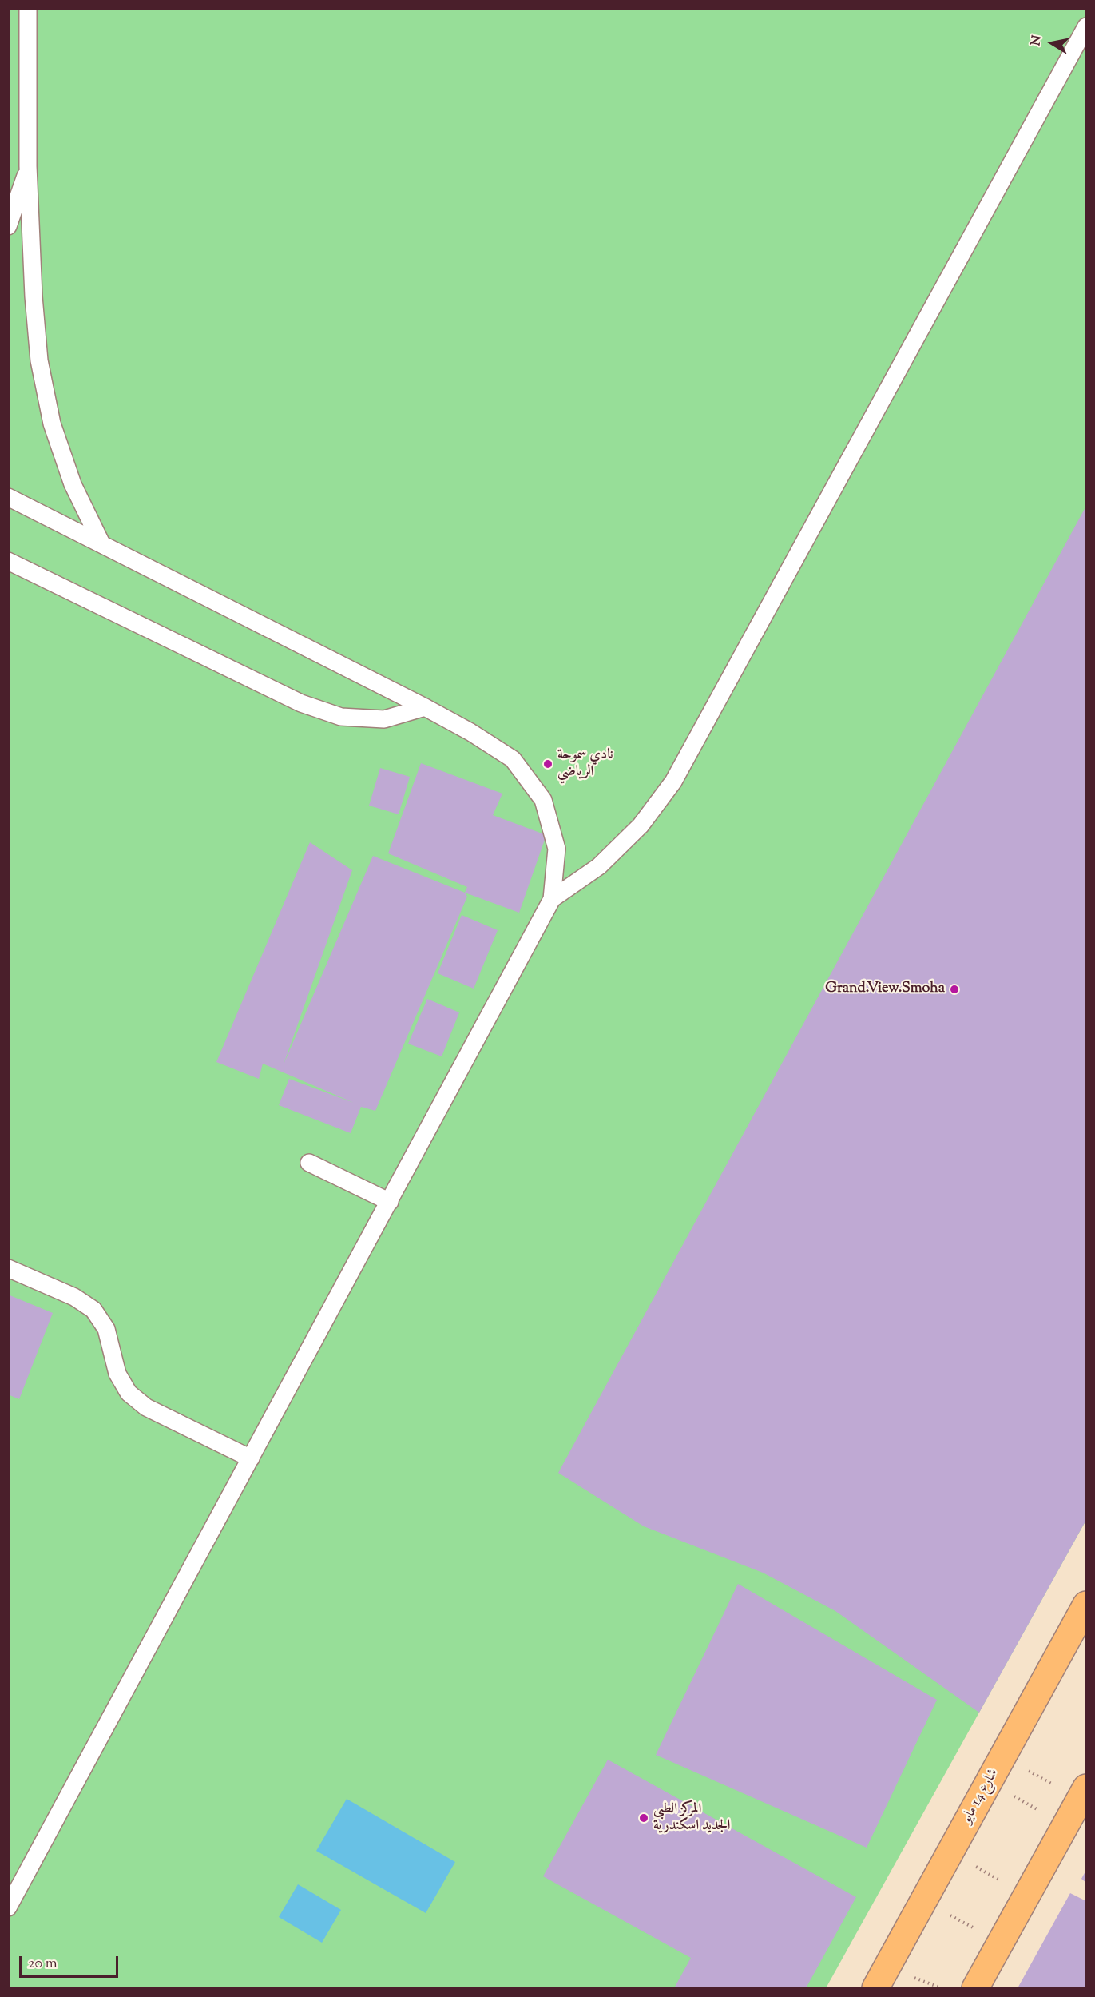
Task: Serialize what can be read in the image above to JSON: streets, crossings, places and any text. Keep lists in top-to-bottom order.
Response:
{
  "streets": {
    "main road": ["شارع 14 مايو"]
  },
  "places": ["نادي سموحة الرياضي", "Grand.View.Smoha", "المركز الطبى الجديد اسكندرية"],
  "scale_bar": "20 m",
  "north": "left"
}
